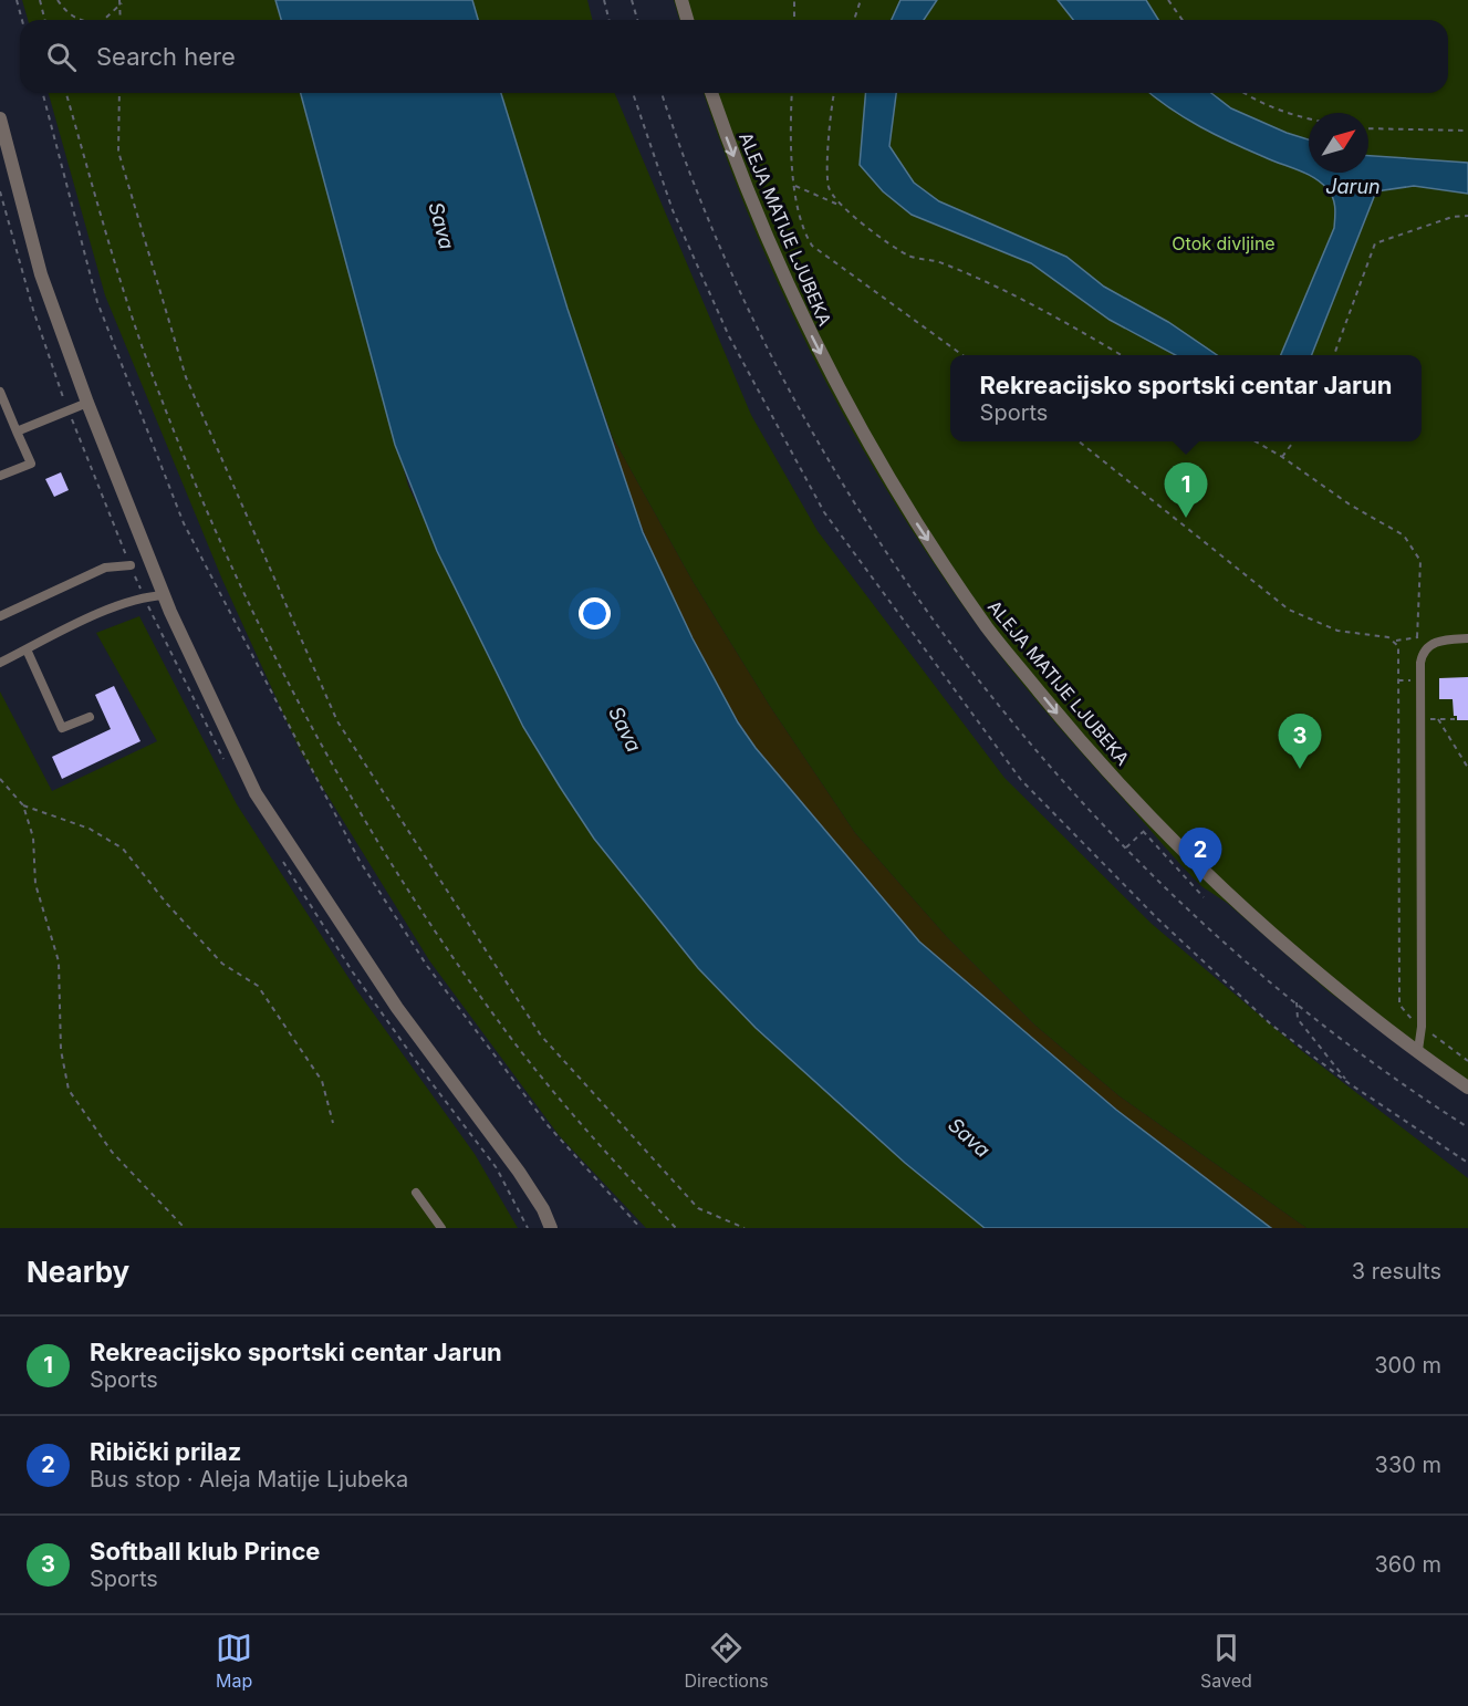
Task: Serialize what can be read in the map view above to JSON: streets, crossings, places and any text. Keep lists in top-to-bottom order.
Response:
{
  "streets": {
    "street": ["ALEJA MATIJE LJUBEKA"]
  },
  "one_way": ["ALEJA MATIJE LJUBEKA"],
  "water": ["Jarun", "Sava"],
  "parks": ["Otok divljine"],
  "north": "top right",
  "page": {
    "search": "Search here",
    "popup": ["Rekreacijsko sportski centar Jarun", "Sports"],
    "pins": ["1", "3", "2"],
    "heading": ["Nearby", "3 results"],
    "list": [
      {
        "mark": "1",
        "name": "Rekreacijsko sportski centar Jarun",
        "note": "Sports",
        "value": "300 m"
      },
      {
        "mark": "2",
        "name": "Ribički prilaz",
        "note": "Bus stop · Aleja Matije Ljubeka",
        "value": "330 m"
      },
      {
        "mark": "3",
        "name": "Softball klub Prince",
        "note": "Sports",
        "value": "360 m"
      }
    ],
    "nav": ["Map", "Directions", "Saved"]
  }
}
